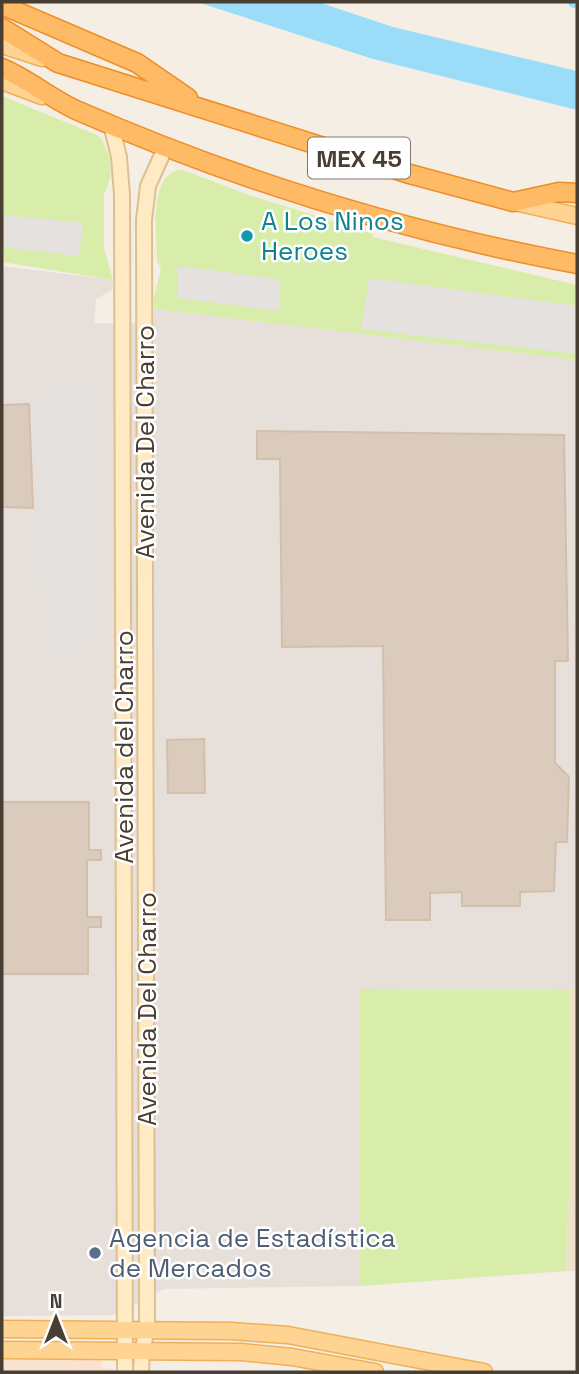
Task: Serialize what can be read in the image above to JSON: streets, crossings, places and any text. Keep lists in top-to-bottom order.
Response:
{
  "streets": {
    "highway": ["MEX 45"],
    "street": ["Avenida Del Charro", "Avenida del Charro"]
  },
  "crossings": [
    ["MEX 45", "Avenida Del Charro"],
    ["MEX 45", "Avenida del Charro"],
    ["Avenida Del Charro", "Avenida del Charro"]
  ],
  "places": ["A Los Ninos Heroes", "Agencia de Estadística de Mercados"],
  "north": "top"
}
